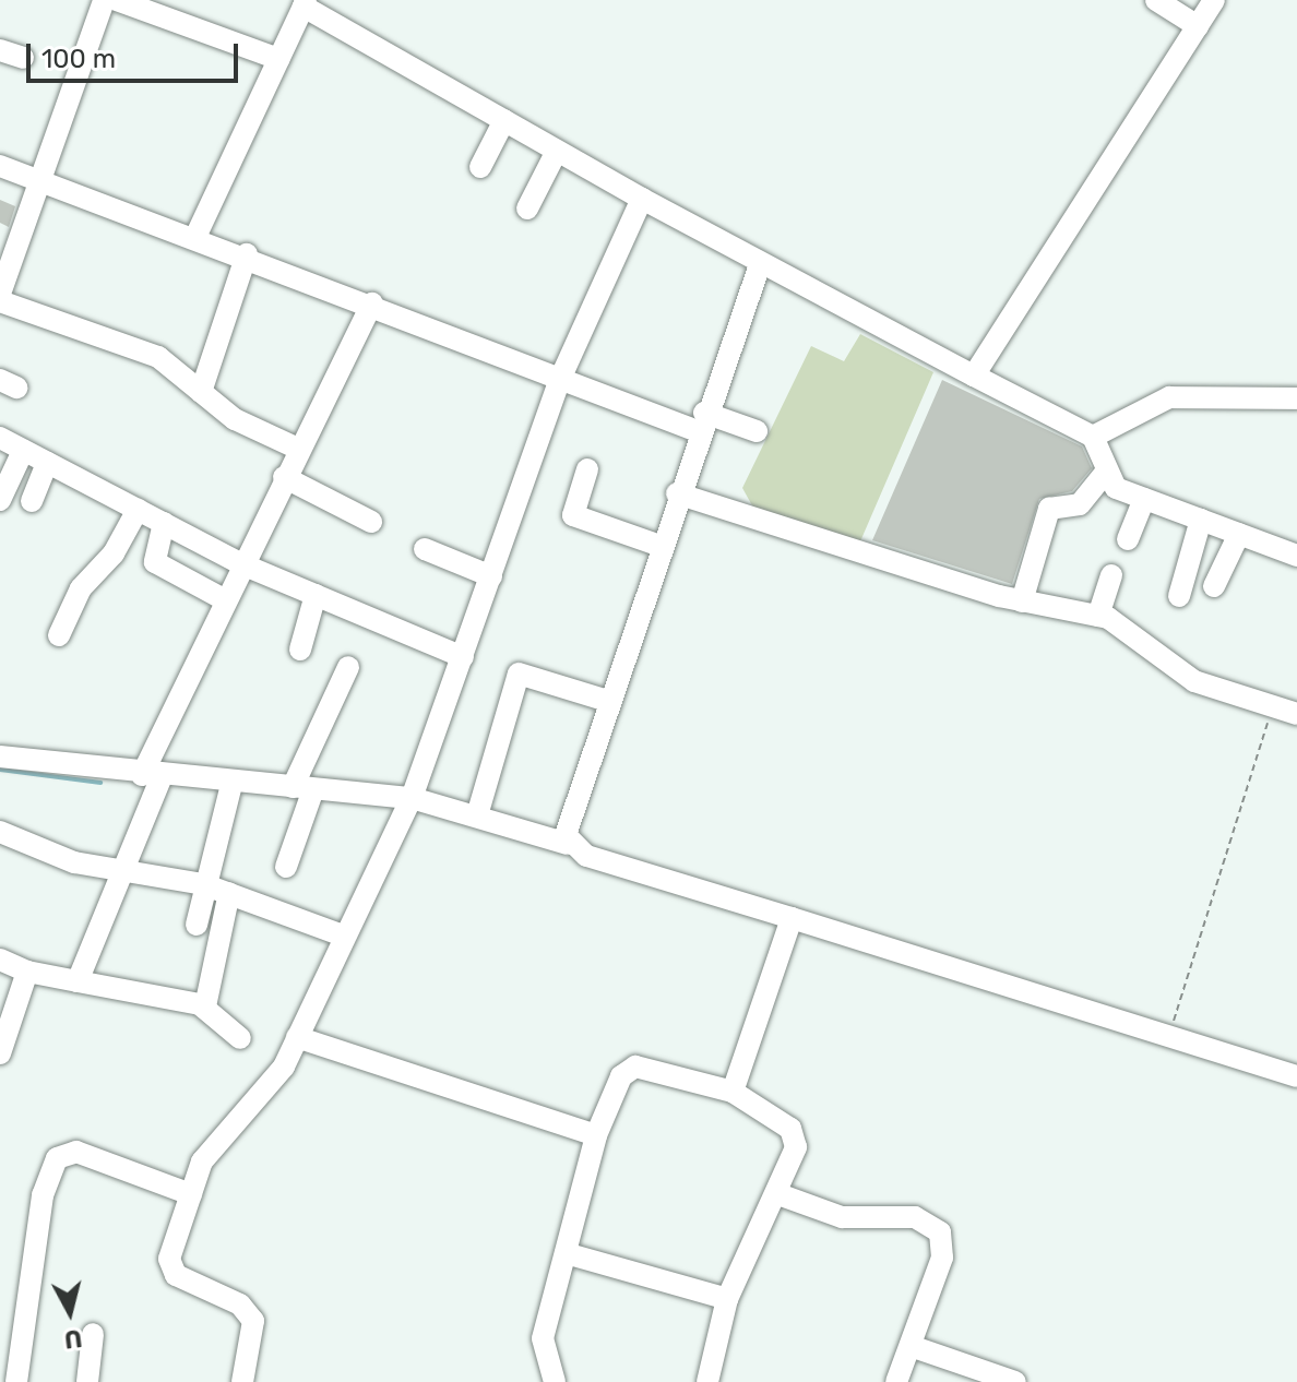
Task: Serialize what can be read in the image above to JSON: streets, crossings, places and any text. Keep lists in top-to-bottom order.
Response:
{
  "scale_bar": "100 m",
  "north": "bottom"
}
